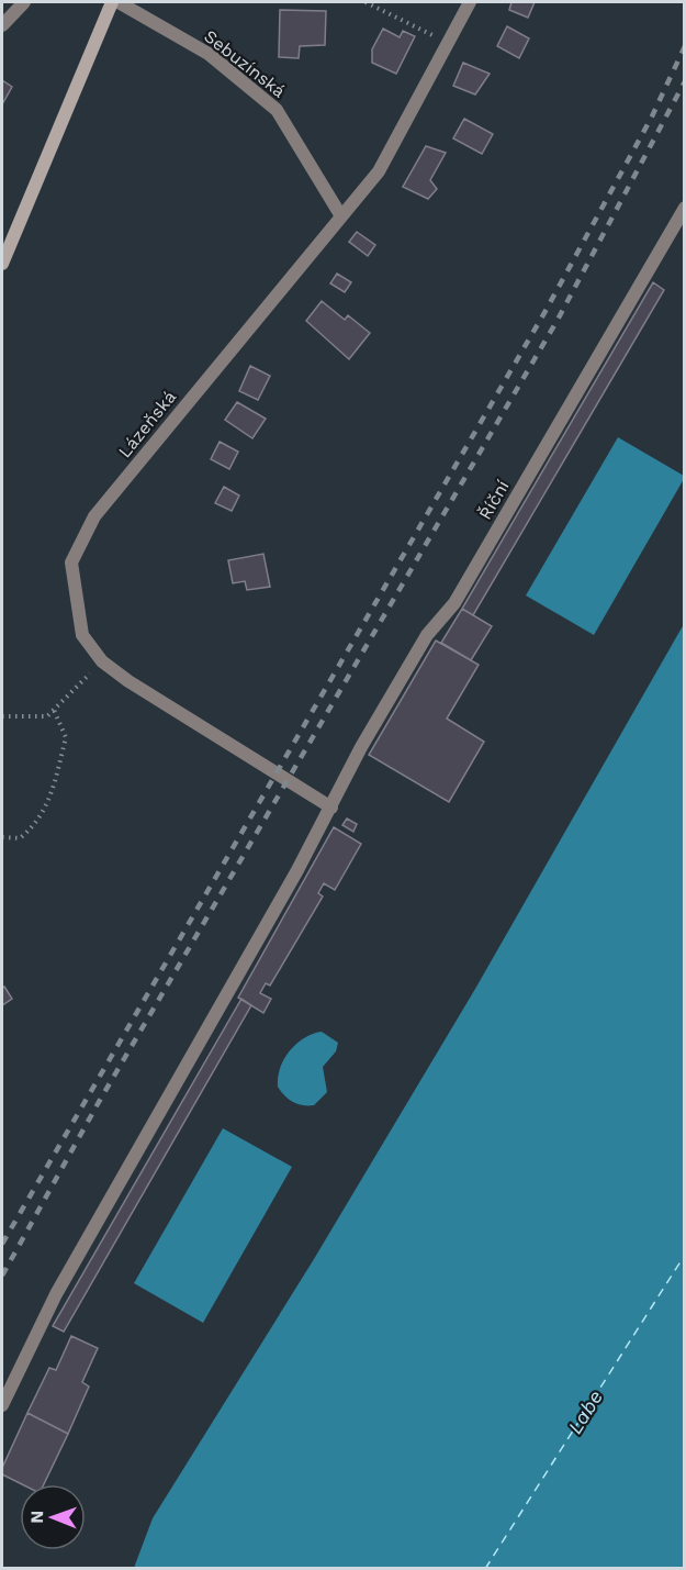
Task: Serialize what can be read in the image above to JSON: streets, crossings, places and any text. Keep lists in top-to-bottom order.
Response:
{
  "streets": {
    "street": ["Sebuzínská", "Lázeňská", "Říční"]
  },
  "crossings": [
    ["Sebuzínská", "Lázeňská"],
    ["Lázeňská", "Říční"]
  ],
  "water": ["Labe"],
  "north": "left"
}
